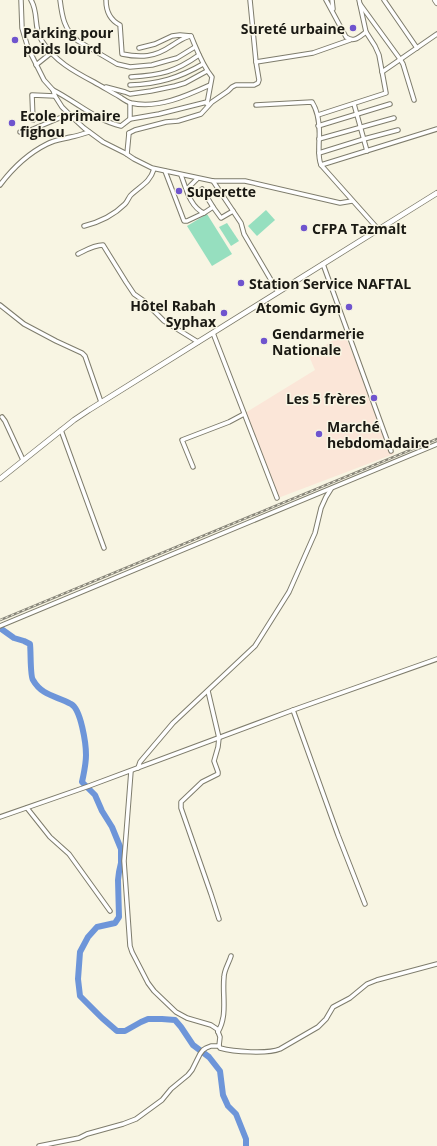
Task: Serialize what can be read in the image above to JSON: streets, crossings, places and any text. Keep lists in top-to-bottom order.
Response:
{
  "places": [
    "Sureté urbaine",
    "Parking pour poids lourd",
    "Ecole primaire fighou",
    "Superette",
    "CFPA Tazmalt",
    "Station Service NAFTAL",
    "Atomic Gym",
    "Hôtel Rabah Syphax",
    "Gendarmerie Nationale",
    "Les 5 frères",
    "Marché hebdomadaire"
  ]
}
